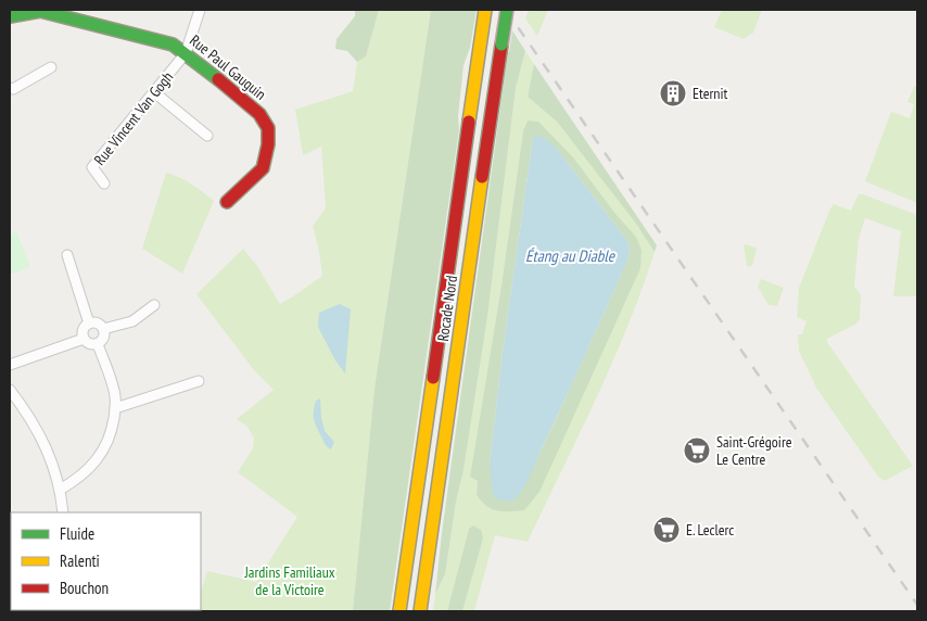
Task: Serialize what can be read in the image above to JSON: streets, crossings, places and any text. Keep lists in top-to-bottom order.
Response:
{
  "streets": {
    "main road": ["Rue Paul Gauguin", "Rocade Nord"],
    "street": ["Rue Vincent Van Gogh"]
  },
  "crossings": [
    ["Rue Paul Gauguin", "Rue Vincent Van Gogh"]
  ],
  "water": ["Étang au Diable"],
  "parks": ["Jardins Familiaux de la Victoire"],
  "places": {
    "building": ["Eternit"],
    "supermarket": ["Saint-Grégoire Le Centre", "E. Leclerc"]
  },
  "legend": ["Fluide", "Ralenti", "Bouchon"]
}
